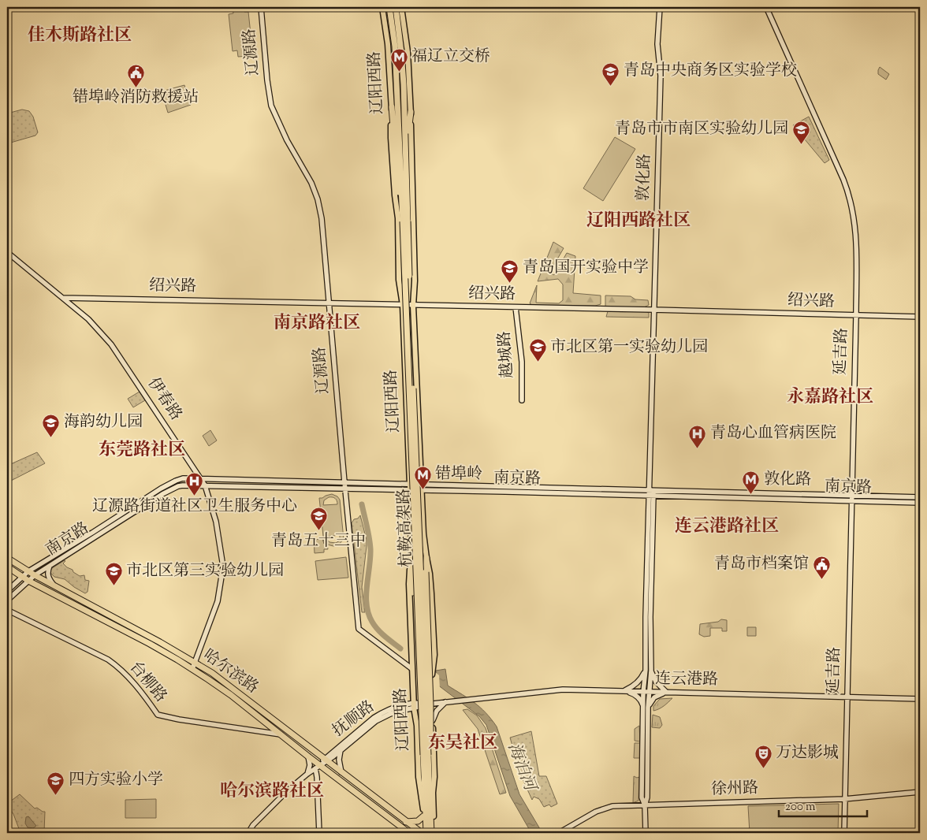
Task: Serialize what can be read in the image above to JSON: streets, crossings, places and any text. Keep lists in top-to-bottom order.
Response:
{
  "streets": {
    "highway": ["辽阳西路", "杭鞍高架路", "哈尔滨路"],
    "main road": [
      "辽源路",
      "敦化路",
      "绍兴路",
      "延吉路",
      "越城路",
      "伊春路",
      "南京路",
      "连云港路",
      "台柳路",
      "抚顺路",
      "徐州路"
    ]
  },
  "crossings": [
    ["辽源路", "辽阳西路"],
    ["辽源路", "绍兴路"],
    ["辽源路", "南京路"],
    ["辽阳西路", "绍兴路"],
    ["辽阳西路", "南京路"],
    ["辽阳西路", "杭鞍高架路"],
    ["辽阳西路", "哈尔滨路"],
    ["辽阳西路", "抚顺路"],
    ["敦化路", "绍兴路"],
    ["敦化路", "南京路"],
    ["敦化路", "连云港路"],
    ["敦化路", "徐州路"],
    ["绍兴路", "延吉路"],
    ["绍兴路", "越城路"],
    ["绍兴路", "伊春路"],
    ["延吉路", "南京路"],
    ["延吉路", "连云港路"],
    ["延吉路", "徐州路"],
    ["伊春路", "南京路"],
    ["伊春路", "哈尔滨路"],
    ["南京路", "哈尔滨路"],
    ["杭鞍高架路", "哈尔滨路"],
    ["哈尔滨路", "台柳路"],
    ["哈尔滨路", "抚顺路"],
    ["连云港路", "抚顺路"]
  ],
  "districts": [
    "佳木斯路社区",
    "辽阳西路社区",
    "南京路社区",
    "永嘉路社区",
    "东莞路社区",
    "连云港路社区",
    "东吴社区",
    "哈尔滨路社区"
  ],
  "water": ["海泊河"],
  "places": {
    "metro station": ["福辽立交桥", "错埠岭", "敦化路"],
    "school or university": [
      "青岛中央商务区实验学校",
      "青岛市市南区实验幼儿园",
      "青岛国开实验中学",
      "市北区第一实验幼儿园",
      "海韵幼儿园",
      "青岛五十三中",
      "市北区第三实验幼儿园",
      "四方实验小学"
    ],
    "public building": ["错埠岭消防救援站", "青岛市档案馆"],
    "hospital": ["青岛心血管病医院", "辽源路街道社区卫生服务中心"],
    "theatre": ["万达影城"]
  },
  "scale_bar": "200 m"
}
